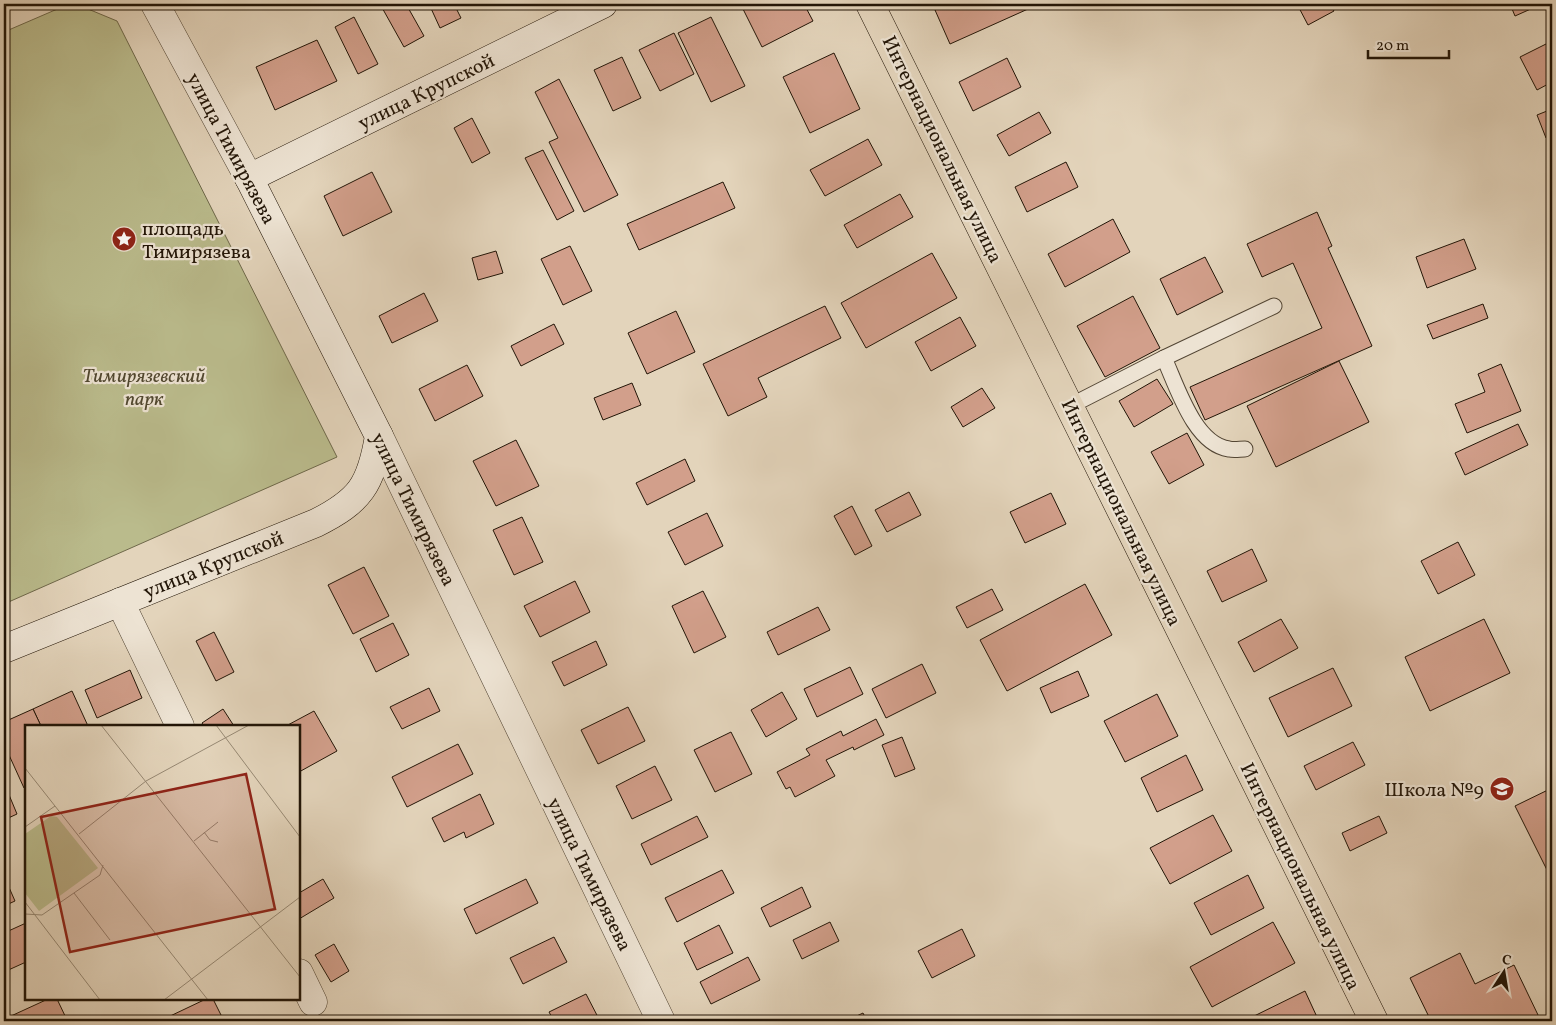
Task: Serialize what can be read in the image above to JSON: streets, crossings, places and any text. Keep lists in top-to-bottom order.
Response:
{
  "streets": {
    "main road": ["Интернациональная улица"],
    "street": ["улица Крупской", "улица Тимирязева"]
  },
  "crossings": [
    ["улица Крупской", "улица Тимирязева"]
  ],
  "parks": ["Тимирязевский парк"],
  "places": {
    "place": ["площадь Тимирязева"],
    "school or university": ["Школа №9"]
  },
  "scale_bar": "20 m",
  "north": "top"
}
